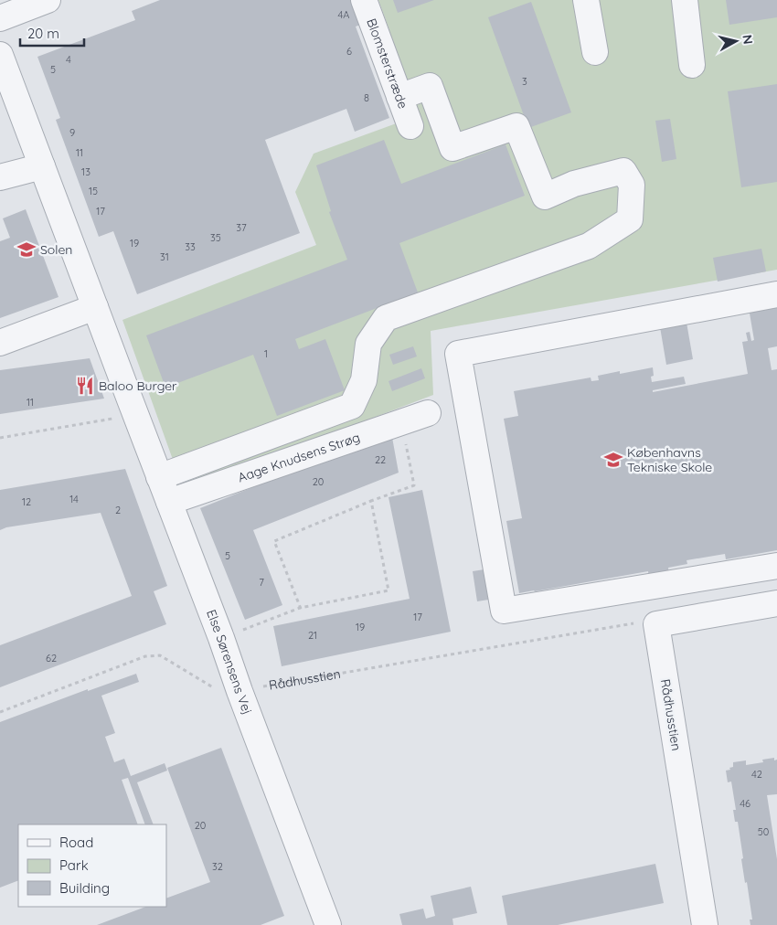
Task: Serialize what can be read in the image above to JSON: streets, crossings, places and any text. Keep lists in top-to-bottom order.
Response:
{
  "streets": {
    "street": [
      "Blomsterstræde",
      "Aage Knudsens Strøg",
      "Else Sørensens Vej",
      "Rådhusstien"
    ]
  },
  "crossings": [
    ["Aage Knudsens Strøg", "Else Sørensens Vej"],
    ["Else Sørensens Vej", "Rådhusstien"]
  ],
  "places": {
    "school or university": ["Solen", "Københavns Tekniske Skole"],
    "restaurant": ["Baloo Burger"]
  },
  "house_numbers": [
    "4A",
    "6",
    "4",
    "5",
    "3",
    "8",
    "9",
    "11",
    "13",
    "15",
    "17",
    "37",
    "35",
    "19",
    "33",
    "31",
    "1",
    "11",
    "22",
    "20",
    "14",
    "12",
    "2",
    "5",
    "7",
    "17",
    "19",
    "21",
    "62",
    "42",
    "46",
    "20",
    "50",
    "32"
  ],
  "legend": ["Road", "Park", "Building"],
  "scale_bar": "20 m",
  "north": "right"
}
